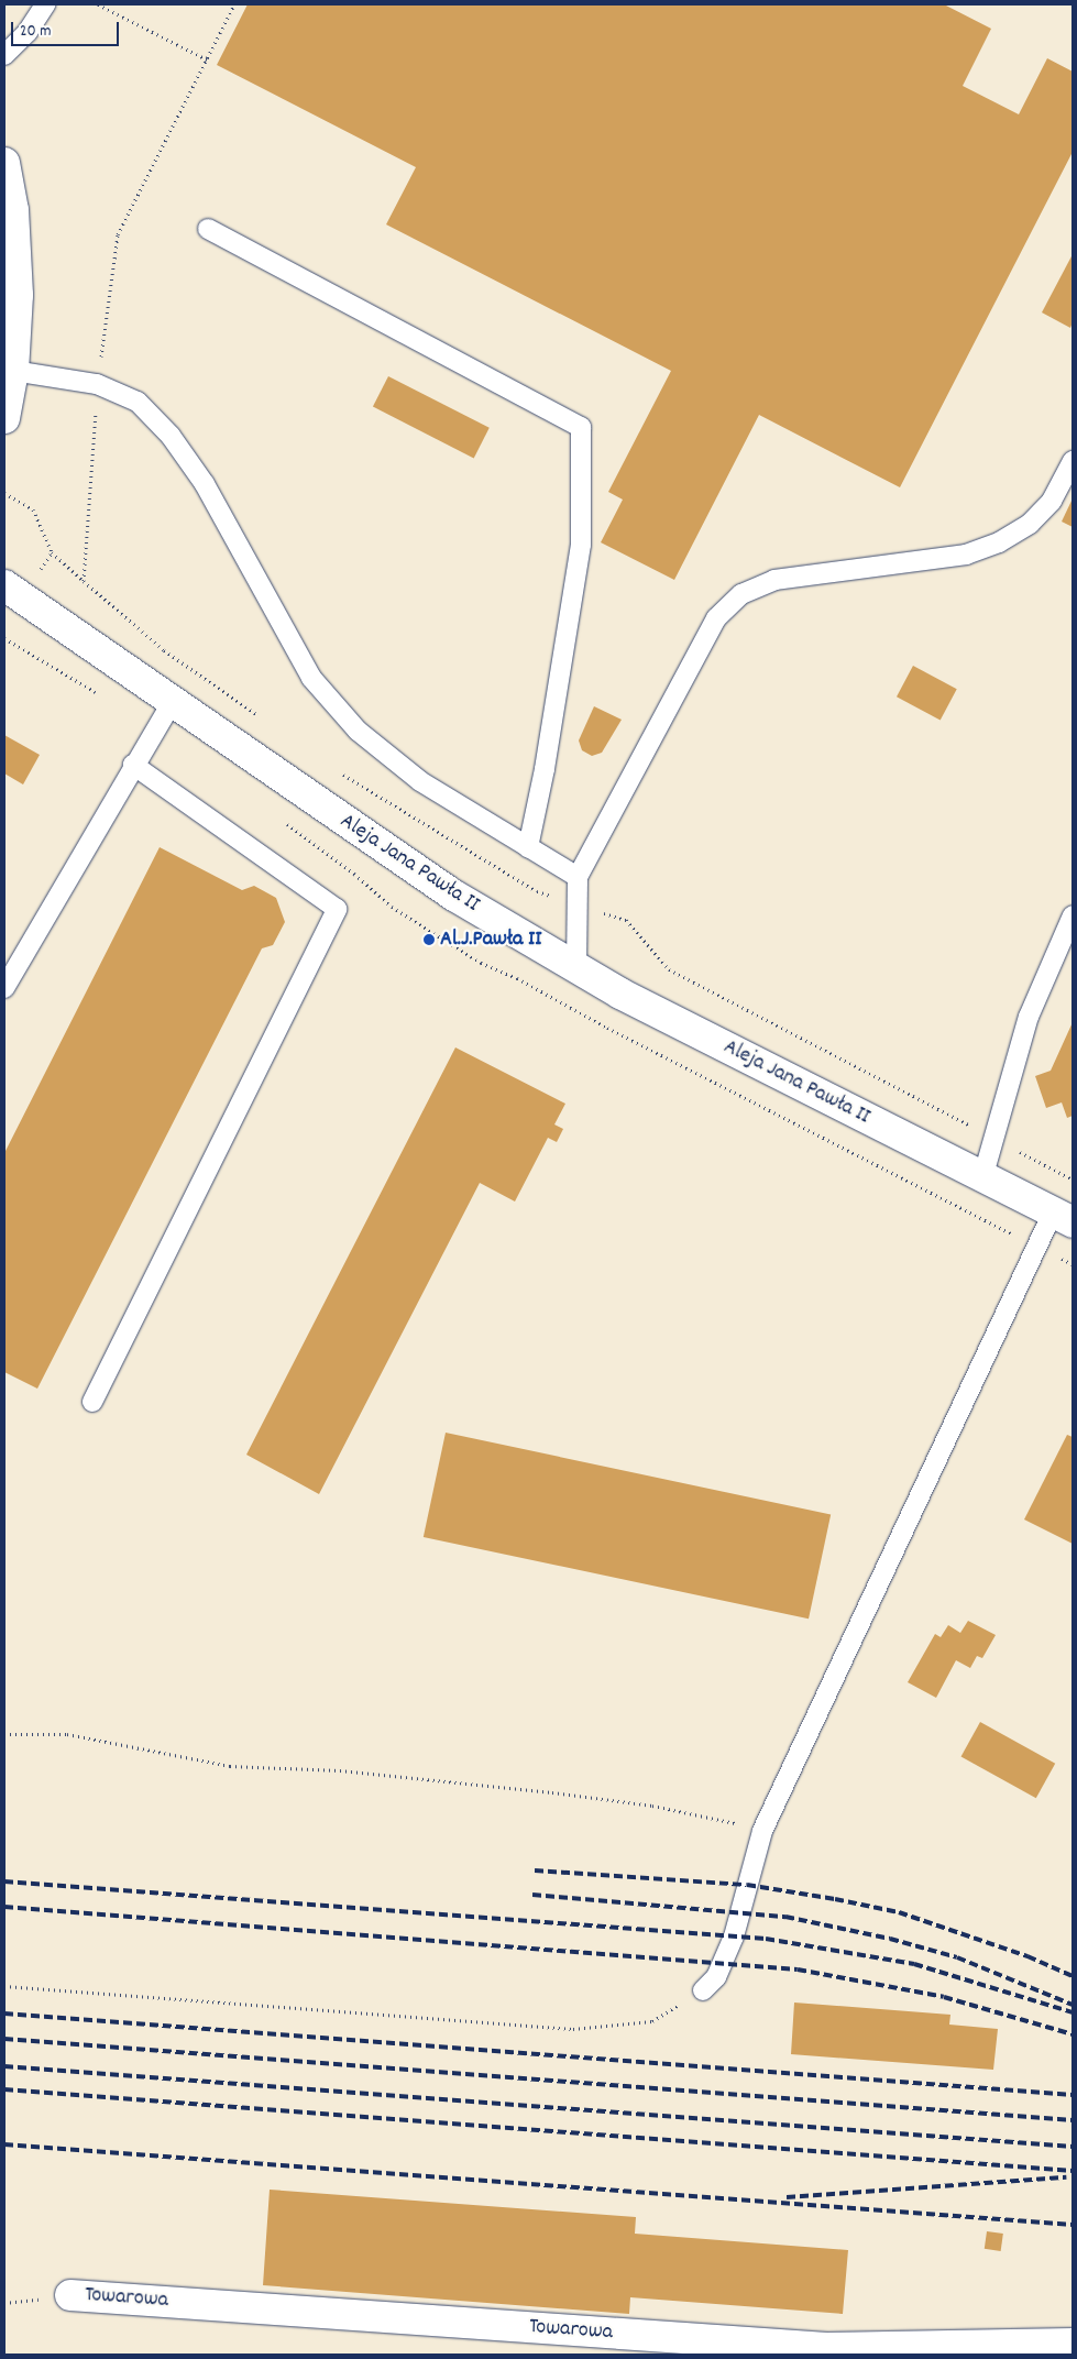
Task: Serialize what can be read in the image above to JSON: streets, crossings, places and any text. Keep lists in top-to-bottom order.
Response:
{
  "streets": {
    "street": ["Aleja Jana Pawła II", "Towarowa"]
  },
  "places": ["Al.J.Pawła II"],
  "scale_bar": "20 m"
}
